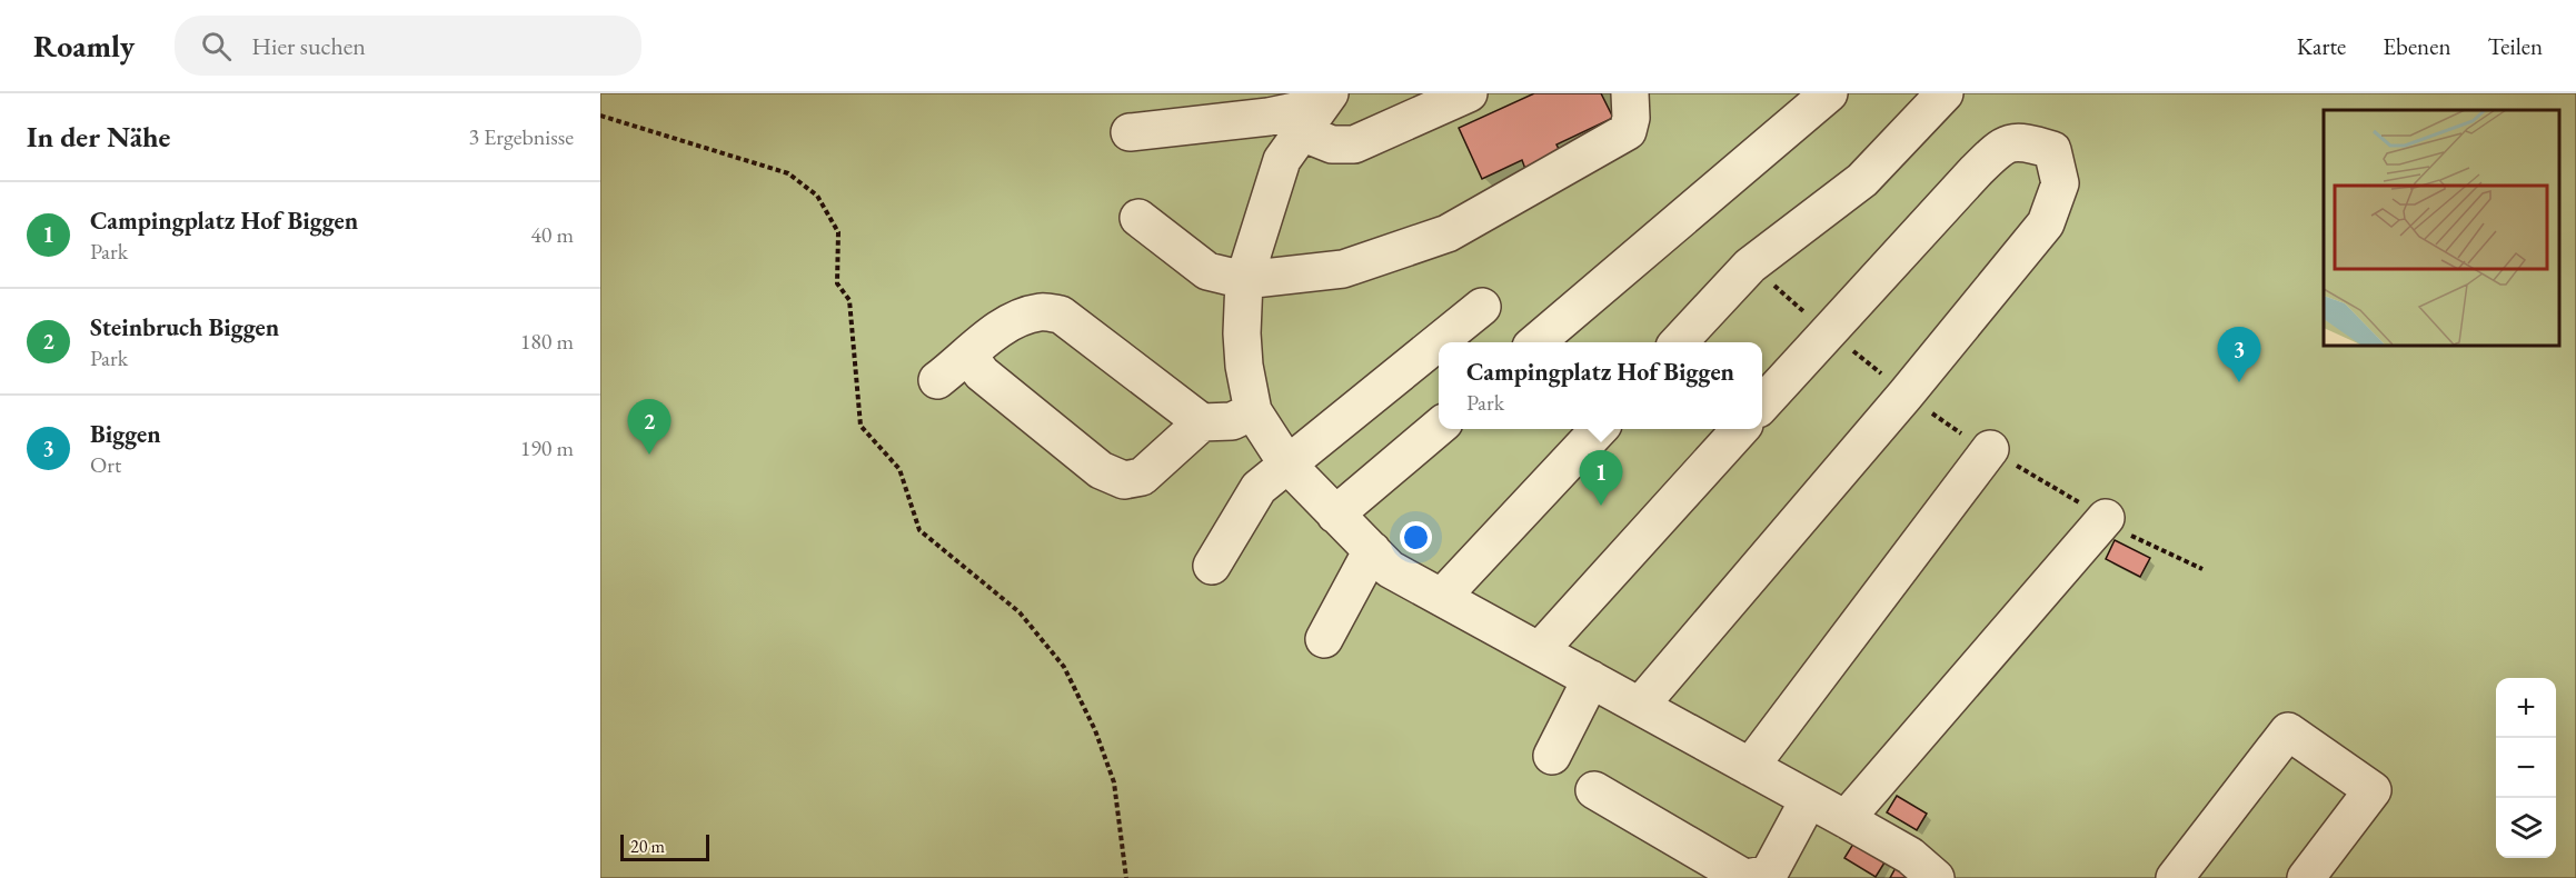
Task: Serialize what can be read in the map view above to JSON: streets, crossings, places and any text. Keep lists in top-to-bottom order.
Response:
{
  "scale_bar": "20 m",
  "page": {
    "header": "Roamly",
    "search": "Hier suchen",
    "nav": ["Karte", "Ebenen", "Teilen"],
    "heading": ["In der Nähe", "3 Ergebnisse"],
    "list": [
      {
        "mark": "1",
        "name": "Campingplatz Hof Biggen",
        "note": "Park",
        "value": "40 m"
      },
      {
        "mark": "2",
        "name": "Steinbruch Biggen",
        "note": "Park",
        "value": "180 m"
      },
      {
        "mark": "3",
        "name": "Biggen",
        "note": "Ort",
        "value": "190 m"
      }
    ],
    "pins": ["3", "2", "1"],
    "popup": ["Campingplatz Hof Biggen", "Park"],
    "map_buttons": ["+", "−"],
    "scale": "20 m"
  }
}
